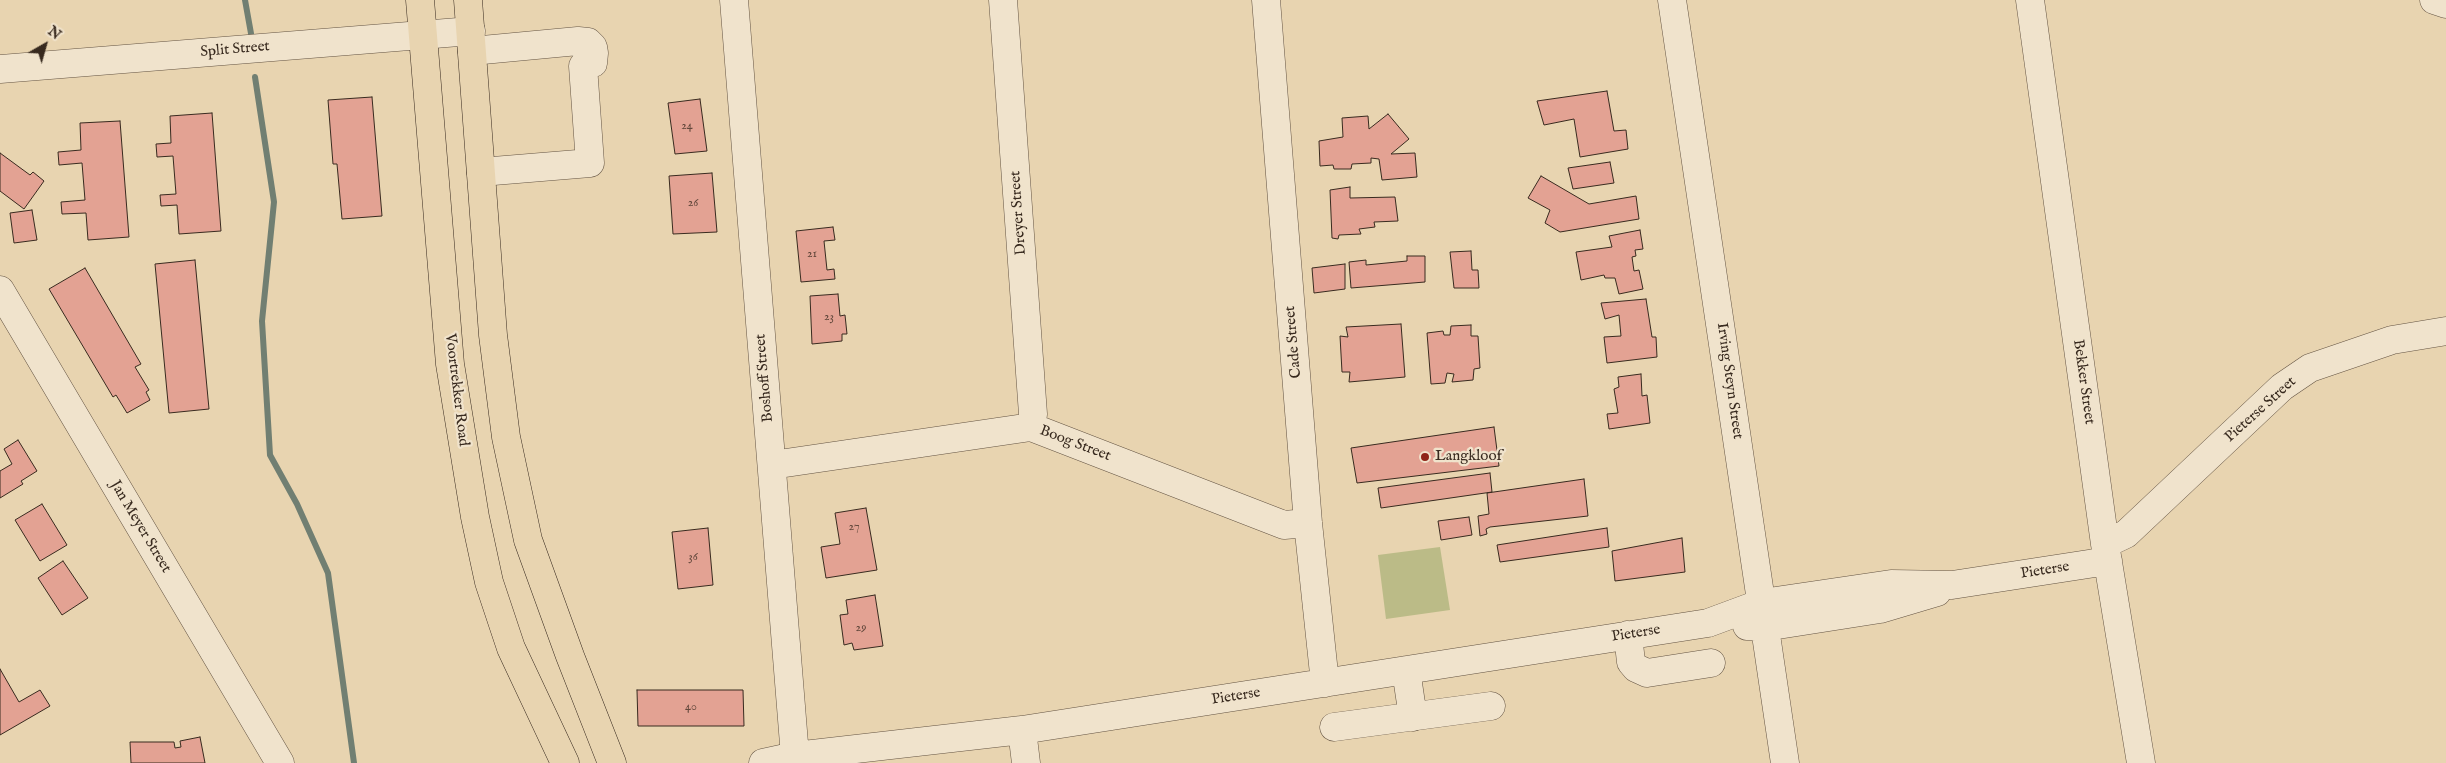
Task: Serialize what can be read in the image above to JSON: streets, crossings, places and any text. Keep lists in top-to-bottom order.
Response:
{
  "streets": {
    "main road": ["Voortrekker Road"],
    "street": [
      "Split Street",
      "Dreyer Street",
      "Cade Street",
      "Boshoff Street",
      "Irving Steyn Street",
      "Bekker Street",
      "Pieterse Street",
      "Boog Street",
      "Jan Meyer Street",
      "Pieterse"
    ]
  },
  "crossings": [
    ["Split Street", "Voortrekker Road"],
    ["Dreyer Street", "Boog Street"],
    ["Cade Street", "Boog Street"],
    ["Cade Street", "Pieterse"],
    ["Boshoff Street", "Boog Street"],
    ["Boshoff Street", "Pieterse"],
    ["Irving Steyn Street", "Pieterse"],
    ["Bekker Street", "Pieterse Street"],
    ["Bekker Street", "Pieterse"],
    ["Pieterse Street", "Pieterse"]
  ],
  "places": ["Langkloof"],
  "house_numbers": [
    "24",
    "26",
    "21",
    "23",
    "27",
    "36",
    "29",
    "40"
  ],
  "north": "top right"
}
